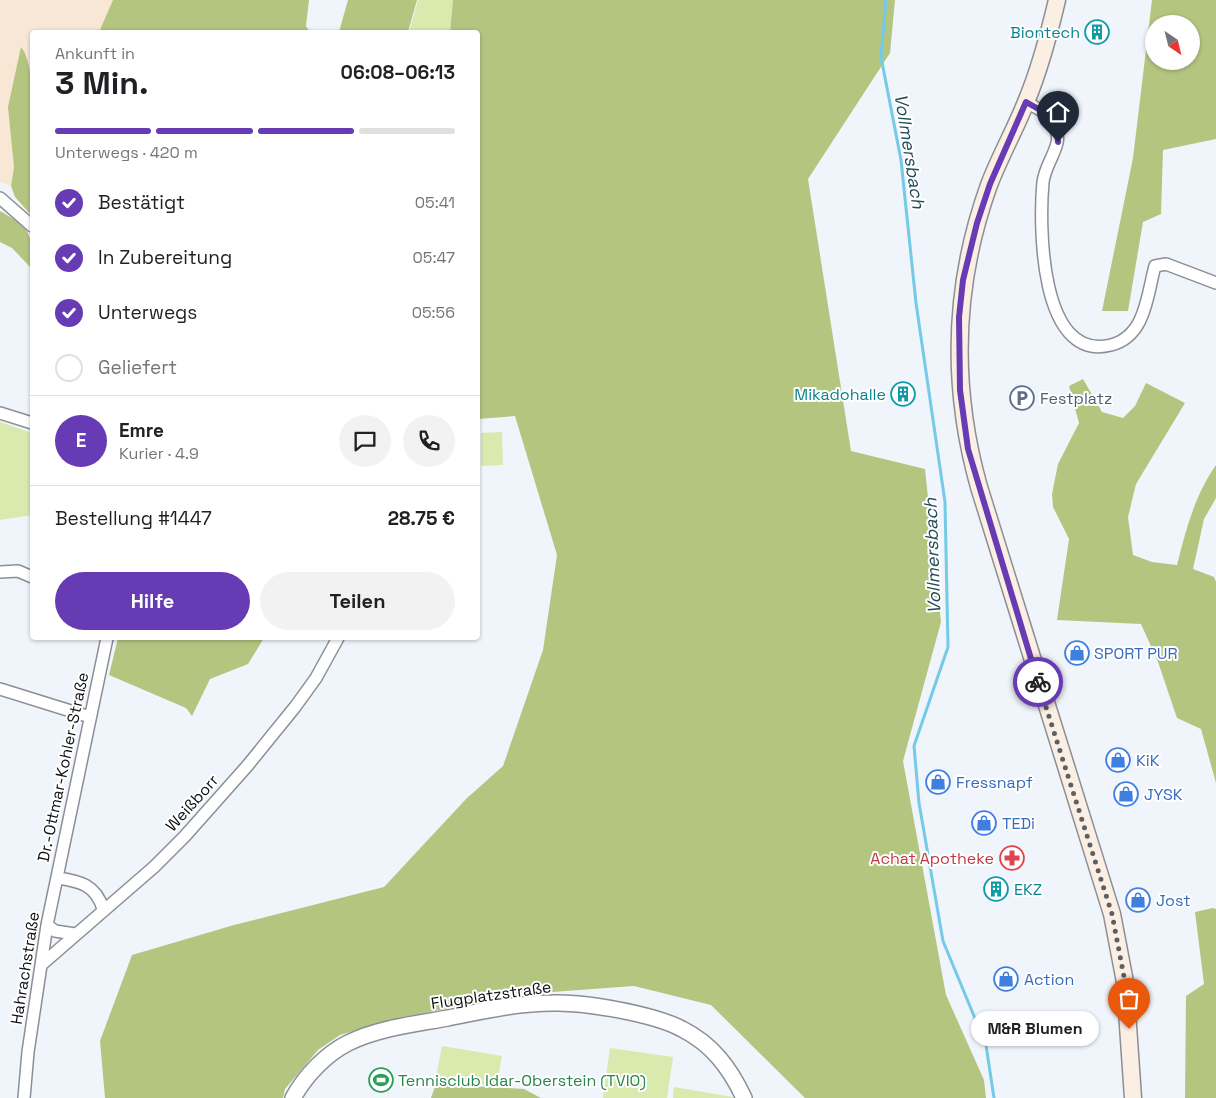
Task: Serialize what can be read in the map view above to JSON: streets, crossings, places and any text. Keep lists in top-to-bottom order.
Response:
{
  "streets": {
    "street": [
      "Dr.-Ottmar-Kohler-Straße",
      "Weißborr",
      "Hahrachstraße",
      "Flugplatzstraße"
    ]
  },
  "crossings": [
    ["Dr.-Ottmar-Kohler-Straße", "Hahrachstraße"],
    ["Weißborr", "Hahrachstraße"]
  ],
  "water": ["Vollmersbach"],
  "places": {
    "building": ["Biontech", "Mikadohalle", "EKZ"],
    "parking": ["Festplatz"],
    "shop": [
      "SPORT PUR",
      "KiK",
      "Fressnapf",
      "JYSK",
      "TEDi",
      "Jost",
      "Action"
    ],
    "pharmacy": ["Achat Apotheke"],
    "other": ["M&R Blumen"],
    "sports": ["Tennisclub Idar-Oberstein (TVIO)"]
  },
  "north": "bottom right",
  "page": {
    "heading": ["3 Min.", "Ankunft in", "06:08–06:13"],
    "panel": [
      "Emre",
      "Kurier · 4.9",
      "Bestellung #1447",
      "28.75 €"
    ],
    "bar": "Unterwegs · 420 m",
    "list": [
      ["Bestätigt", "05:41"],
      ["In Zubereitung", "05:47"],
      ["Unterwegs", "05:56"],
      "Geliefert"
    ],
    "round": "E",
    "buttons": ["Hilfe", "Teilen"],
    "bubble": "M&R Blumen"
  }
}
